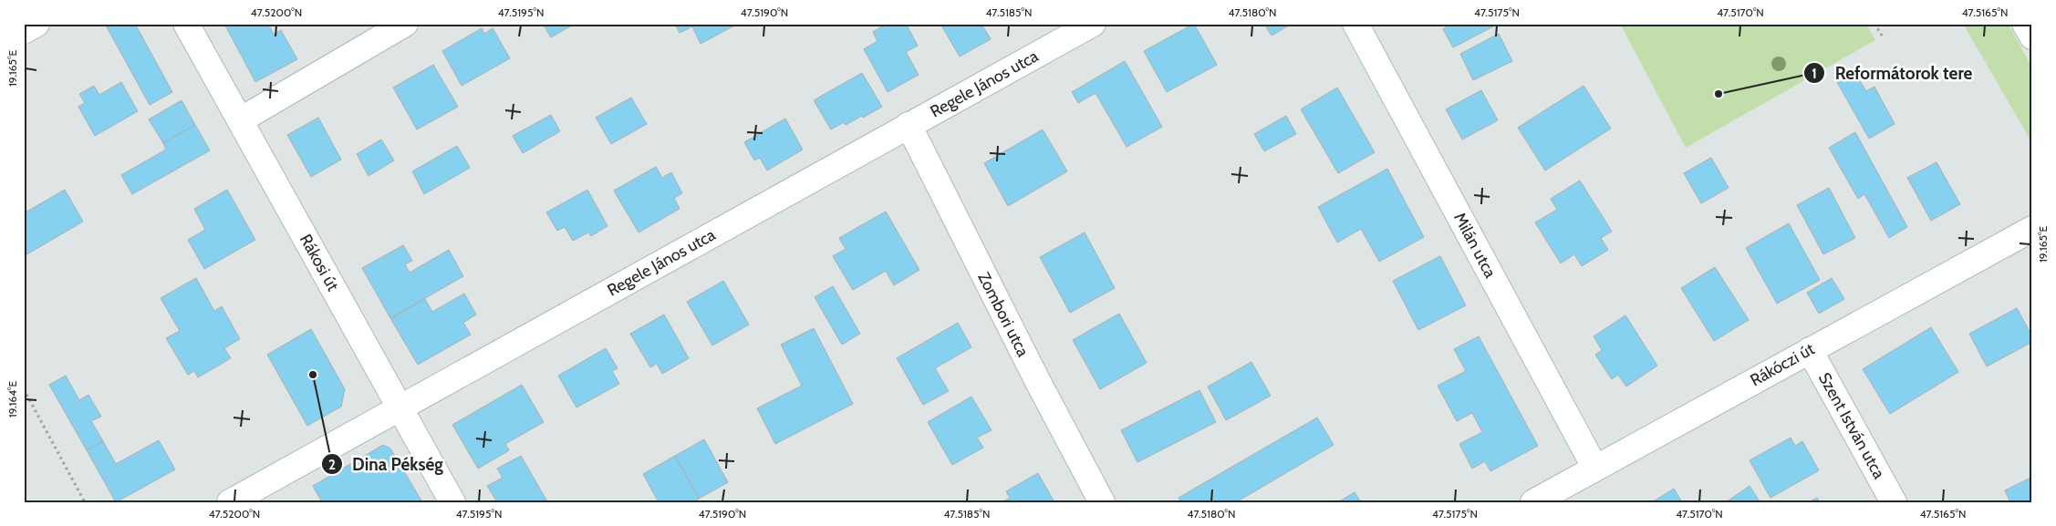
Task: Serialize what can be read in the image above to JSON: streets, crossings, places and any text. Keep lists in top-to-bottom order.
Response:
{
  "streets": {
    "street": [
      "Regele János utca",
      "Milán utca",
      "Rákosi út",
      "Zombori utca",
      "Rákóczi út",
      "Szent István utca"
    ]
  },
  "crossings": [
    ["Regele János utca", "Rákosi út"],
    ["Regele János utca", "Zombori utca"],
    ["Milán utca", "Rákóczi út"],
    ["Rákóczi út", "Szent István utca"]
  ],
  "places": ["Reformátorok tere", "Dina Pékség"],
  "coordinates": [
    "47.5200°N",
    "47.5195°N",
    "47.5190°N",
    "47.5185°N",
    "47.5180°N",
    "47.5175°N",
    "47.5170°N",
    "47.5165°N",
    "19.165°E",
    "19.164°E"
  ]
}
